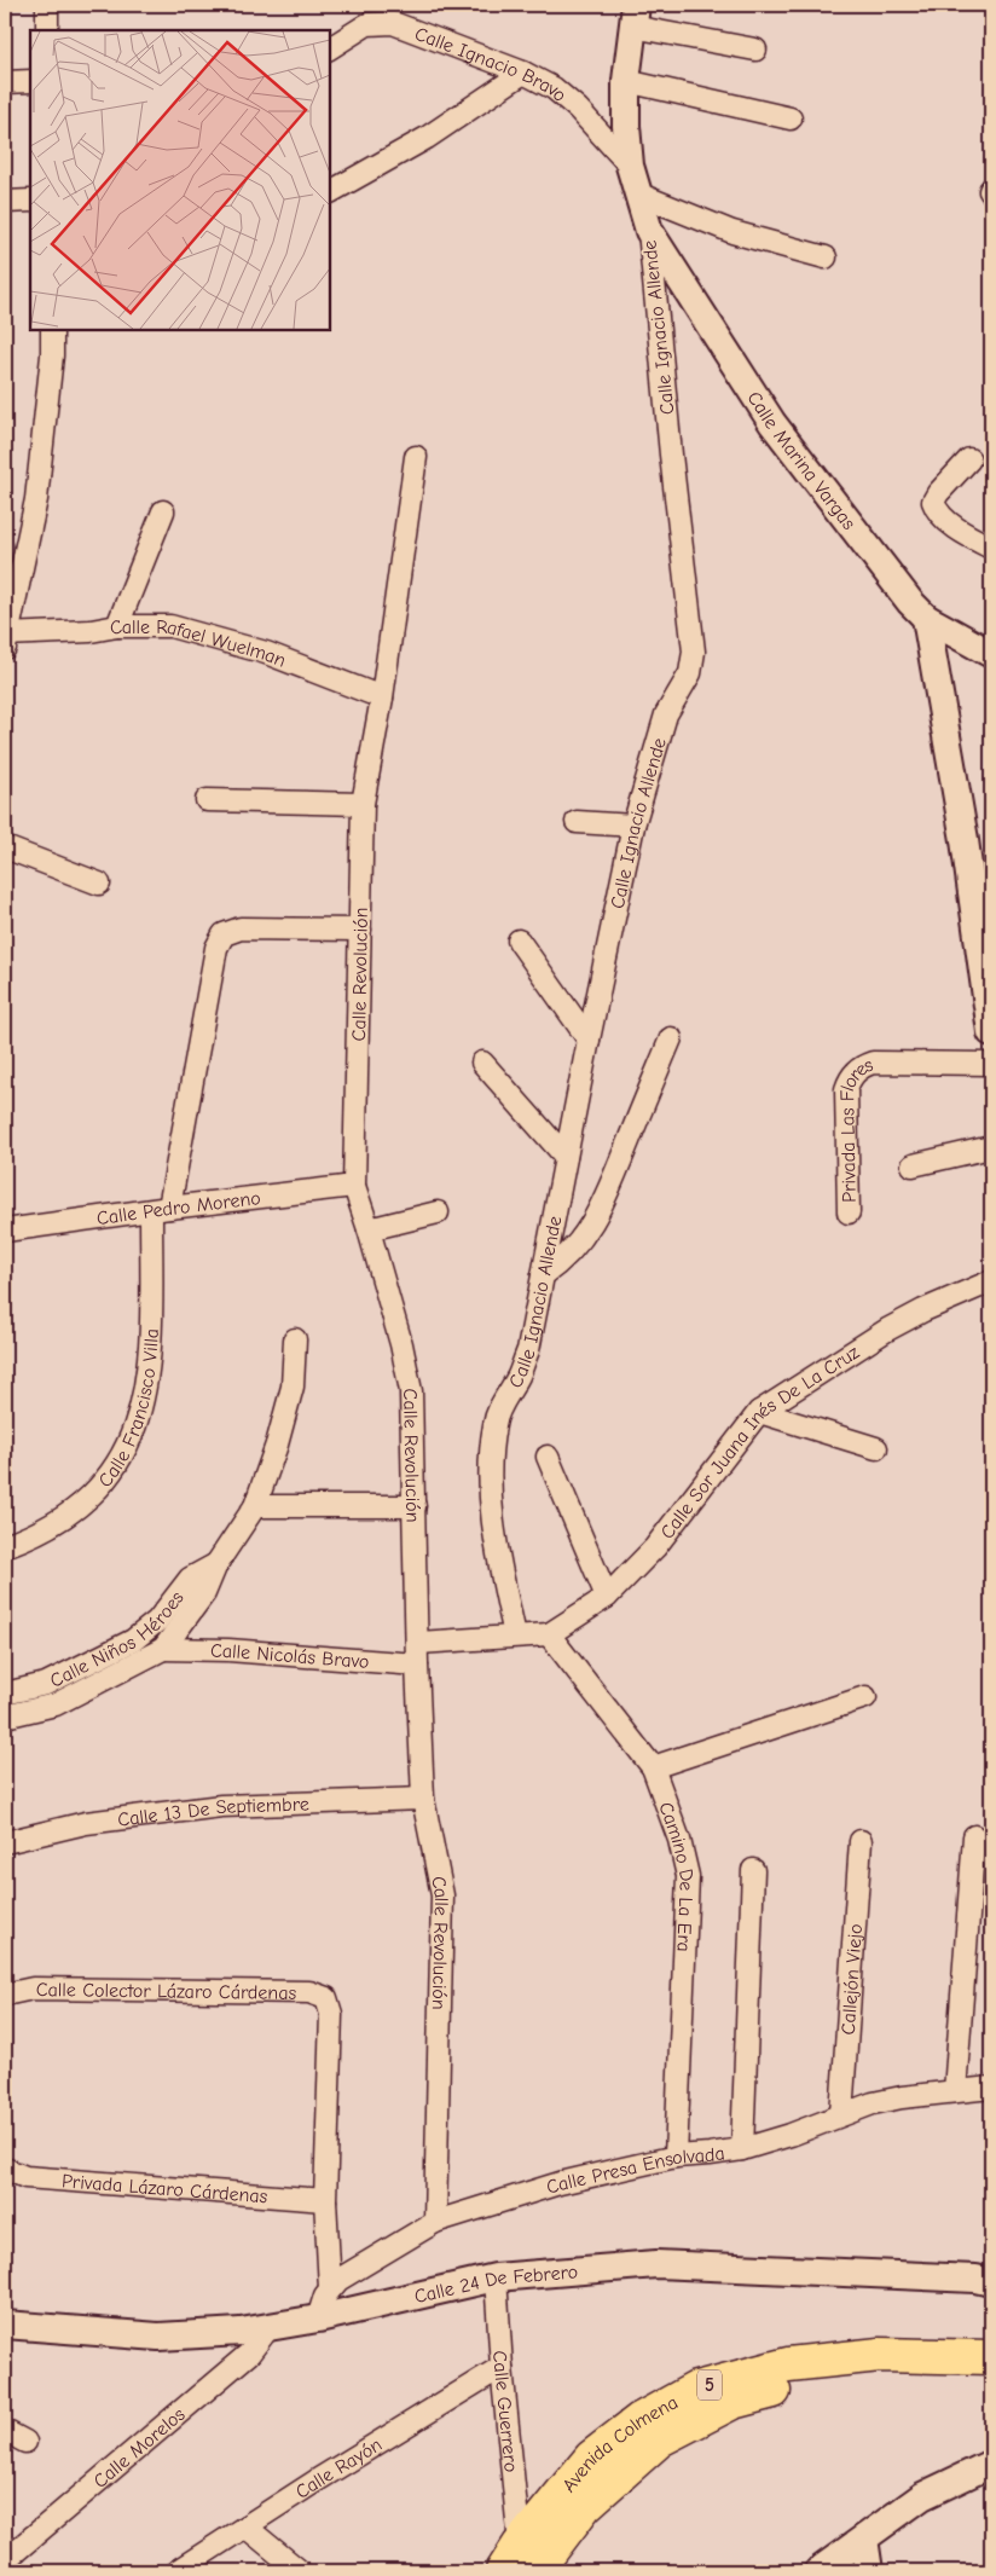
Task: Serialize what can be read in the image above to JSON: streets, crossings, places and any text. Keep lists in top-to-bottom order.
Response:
{
  "streets": {
    "main road": ["5", "Avenida Colmena"],
    "street": [
      "Calle Ignacio Bravo",
      "Calle Ignacio Allende",
      "Calle Marina Vargas",
      "Calle Rafael Wuelman",
      "Calle Revolución",
      "Privada Las Flores",
      "Calle Pedro Moreno",
      "Calle Francisco Villa",
      "Calle Sor Juana Inés De La Cruz",
      "Calle Niños Héroes",
      "Calle Nicolás Bravo",
      "Calle 13 De Septiembre",
      "Camino De La Era",
      "Callejón Viejo",
      "Calle Colector Lázaro Cárdenas",
      "Calle Presa Ensolvada",
      "Privada Lázaro Cárdenas",
      "Calle 24 De Febrero",
      "Calle Guerrero",
      "Calle Morelos",
      "Calle Rayón"
    ]
  },
  "crossings": [
    ["Calle Ignacio Bravo", "Calle Ignacio Allende"],
    ["Calle Ignacio Allende", "Calle Marina Vargas"],
    ["Calle Rafael Wuelman", "Calle Revolución"],
    ["Calle Revolución", "Calle Pedro Moreno"],
    ["Calle Revolución", "Calle Francisco Villa"],
    ["Calle Revolución", "Calle Nicolás Bravo"],
    ["Calle Revolución", "Calle 13 De Septiembre"],
    ["Calle Revolución", "Calle Presa Ensolvada"],
    ["Calle Pedro Moreno", "Calle Francisco Villa"],
    ["Calle Sor Juana Inés De La Cruz", "Camino De La Era"],
    ["Calle Niños Héroes", "Calle Nicolás Bravo"],
    ["Camino De La Era", "Calle Presa Ensolvada"],
    ["Callejón Viejo", "Calle Presa Ensolvada"],
    ["Calle Colector Lázaro Cárdenas", "Privada Lázaro Cárdenas"],
    ["Calle 24 De Febrero", "Calle Guerrero"],
    ["Calle 24 De Febrero", "Calle Morelos"],
    ["Calle Guerrero", "Avenida Colmena"],
    ["Calle Guerrero", "Calle Rayón"]
  ]
}
